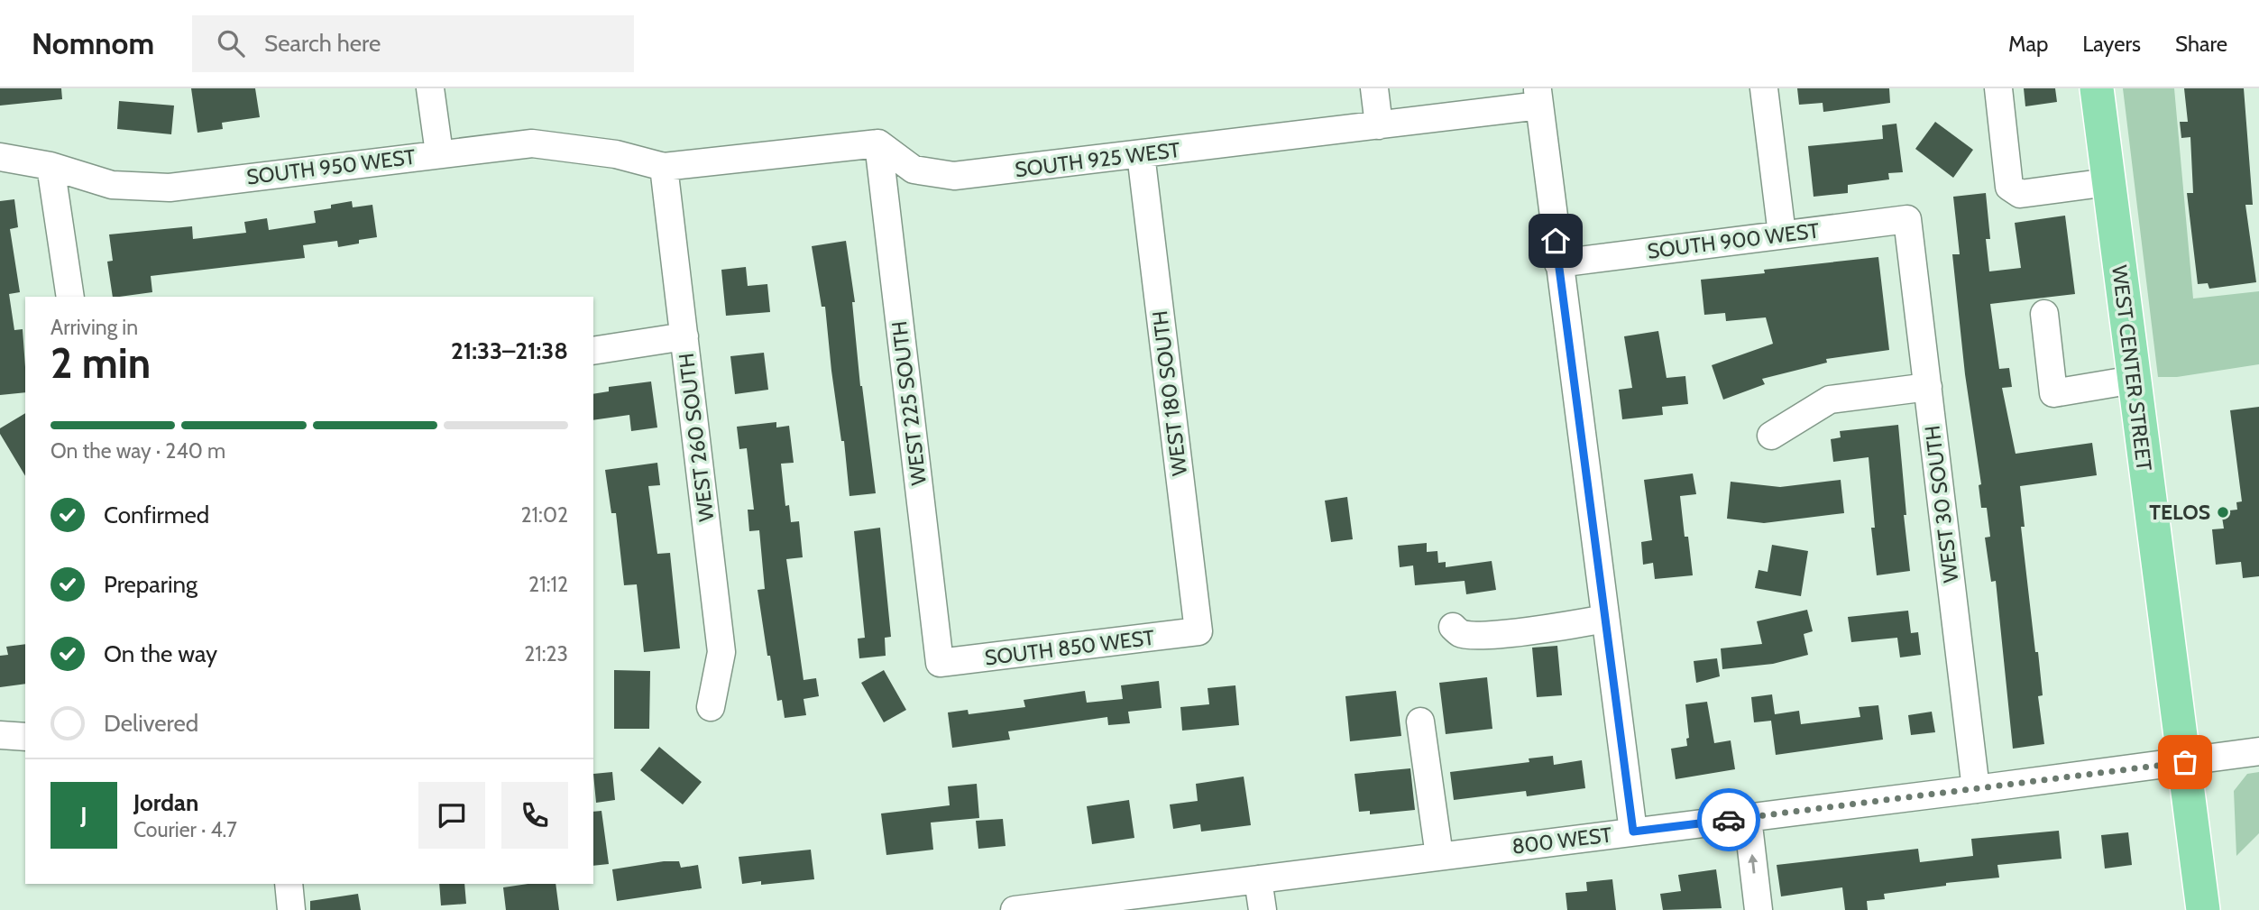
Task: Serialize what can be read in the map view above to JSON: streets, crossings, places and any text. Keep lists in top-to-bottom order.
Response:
{
  "streets": {
    "main road": ["WEST CENTER STREET"],
    "street": [
      "SOUTH 925 WEST",
      "SOUTH 950 WEST",
      "SOUTH 900 WEST",
      "WEST 180 SOUTH",
      "WEST 225 SOUTH",
      "WEST 260 SOUTH",
      "WEST 30 SOUTH",
      "SOUTH 850 WEST",
      "800 WEST"
    ]
  },
  "crossings": [
    ["SOUTH 925 WEST", "WEST 180 SOUTH"],
    ["SOUTH 925 WEST", "WEST 225 SOUTH"],
    ["SOUTH 950 WEST", "WEST 260 SOUTH"],
    ["SOUTH 900 WEST", "WEST 30 SOUTH"],
    ["WEST CENTER STREET", "800 WEST"],
    ["WEST 180 SOUTH", "SOUTH 850 WEST"],
    ["WEST 225 SOUTH", "SOUTH 850 WEST"],
    ["WEST 30 SOUTH", "800 WEST"]
  ],
  "places": ["TELOS"],
  "page": {
    "header": "Nomnom",
    "search": "Search here",
    "nav": ["Map", "Layers", "Share"],
    "heading": ["2 min", "Arriving in", "21:33–21:38"],
    "panel": ["Jordan", "Courier · 4.7"],
    "bar": "On the way · 240 m",
    "list": [
      ["Confirmed", "21:02"],
      ["Preparing", "21:12"],
      ["On the way", "21:23"],
      "Delivered"
    ],
    "round": "J"
  }
}
